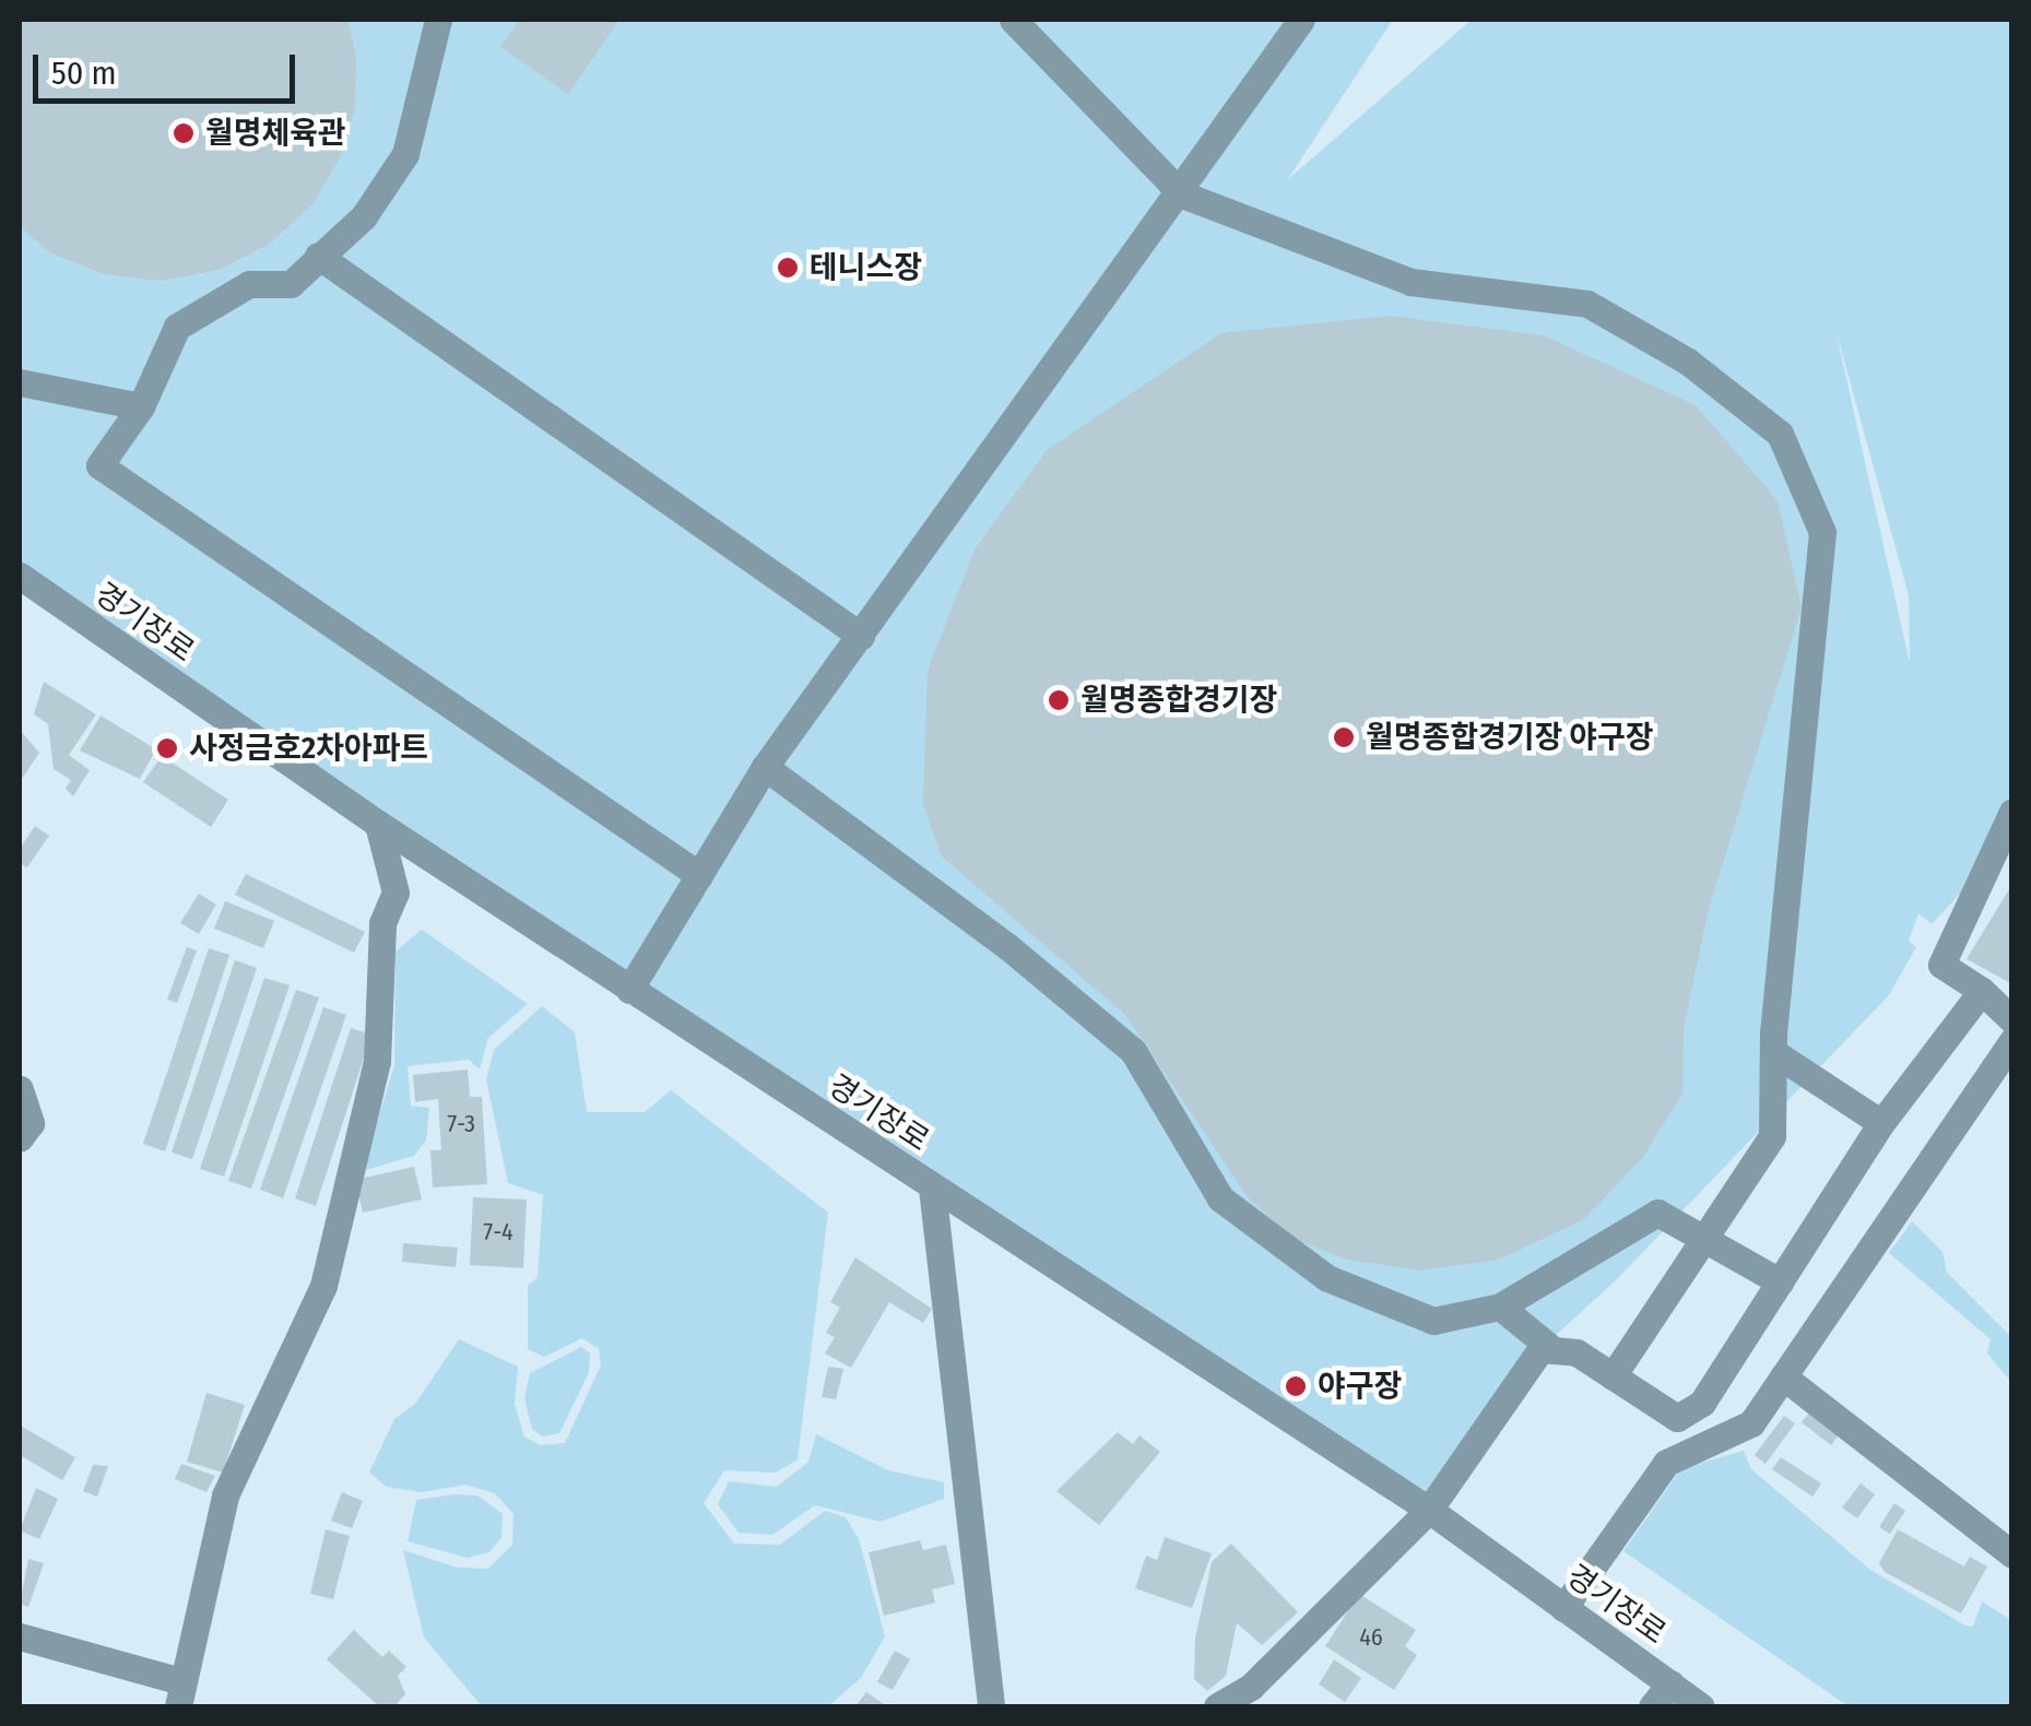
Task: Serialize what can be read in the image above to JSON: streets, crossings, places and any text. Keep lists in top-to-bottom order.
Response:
{
  "streets": {
    "street": ["경기장로"]
  },
  "places": [
    "월명체육관",
    "테니스장",
    "월명종합경기장",
    "월명종합경기장 야구장",
    "사정금호2차아파트",
    "야구장"
  ],
  "house_numbers": ["7-3", "7-4", "46"],
  "scale_bar": "50 m"
}
